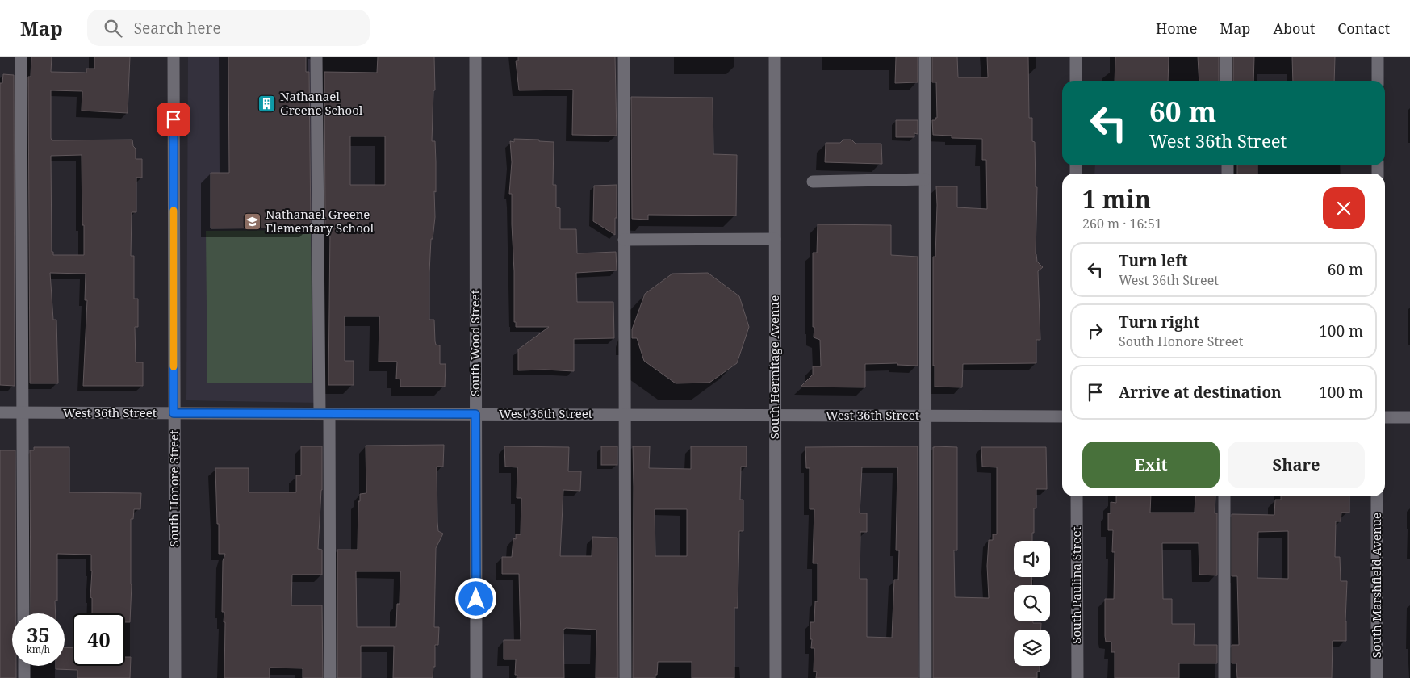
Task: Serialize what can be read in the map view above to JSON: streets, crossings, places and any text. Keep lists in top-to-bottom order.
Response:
{
  "streets": {
    "street": [
      "South Wood Street",
      "South Hermitage Avenue",
      "West 36th Street",
      "South Honore Street",
      "South Paulina Street",
      "South Marshfield Avenue"
    ]
  },
  "crossings": [
    ["South Wood Street", "West 36th Street"],
    ["South Hermitage Avenue", "West 36th Street"],
    ["West 36th Street", "South Honore Street"]
  ],
  "places": {
    "building": ["Nathanael Greene School"],
    "school or university": ["Nathanael Greene Elementary School"]
  },
  "page": {
    "header": "Map",
    "search": "Search here",
    "nav": [
      "Home",
      "Map",
      "About",
      "Contact"
    ],
    "turn": ["60 m", "West 36th Street"],
    "heading": ["1 min", "260 m · 16:51"],
    "list": [
      {
        "name": "Turn left",
        "note": "West 36th Street",
        "value": "60 m"
      },
      {
        "name": "Turn right",
        "note": "South Honore Street",
        "value": "100 m"
      },
      {
        "name": "Arrive at destination",
        "value": "100 m"
      }
    ],
    "buttons": ["Exit", "Share"],
    "speed": "35 km/h",
    "limit": "40"
  }
}
